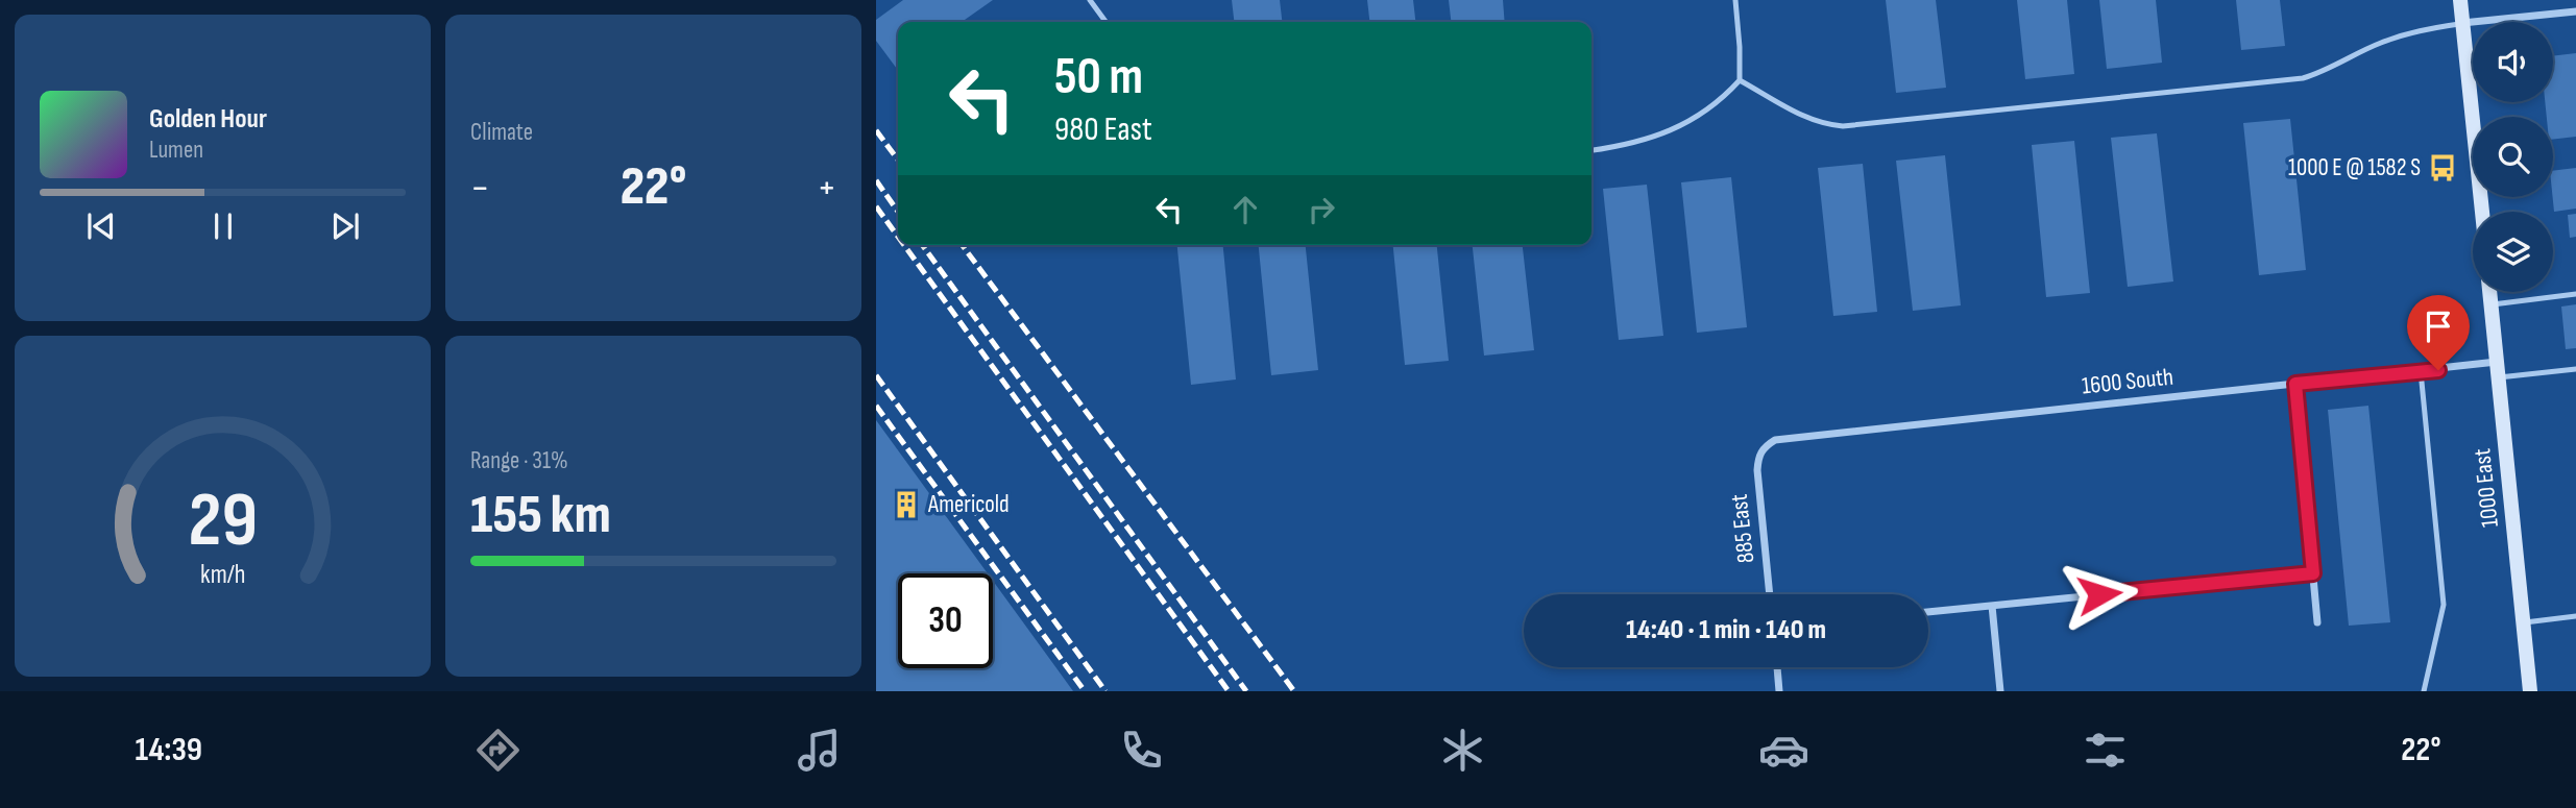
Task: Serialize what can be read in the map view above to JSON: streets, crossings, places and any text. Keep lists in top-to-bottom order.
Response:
{
  "streets": {
    "street": ["1600 South", "1000 East", "885 East"]
  },
  "crossings": [
    ["1600 South", "1000 East"],
    ["1600 South", "885 East"]
  ],
  "places": {
    "bus stop": ["1000 E @ 1582 S"],
    "building": ["Americold"]
  },
  "page": {
    "tile": [
      "Climate",
      ["Range · 31%", "155 km"]
    ],
    "turn": ["50 m", "980 East"],
    "song": ["Golden Hour", "Lumen"],
    "heat": ["−", "22°", "+"],
    "limit": "30",
    "trip": "14:40 · 1 min · 140 m",
    "tabs": ["14:39", "22°"],
    "gauge": ["29", "km/h"]
  }
}
